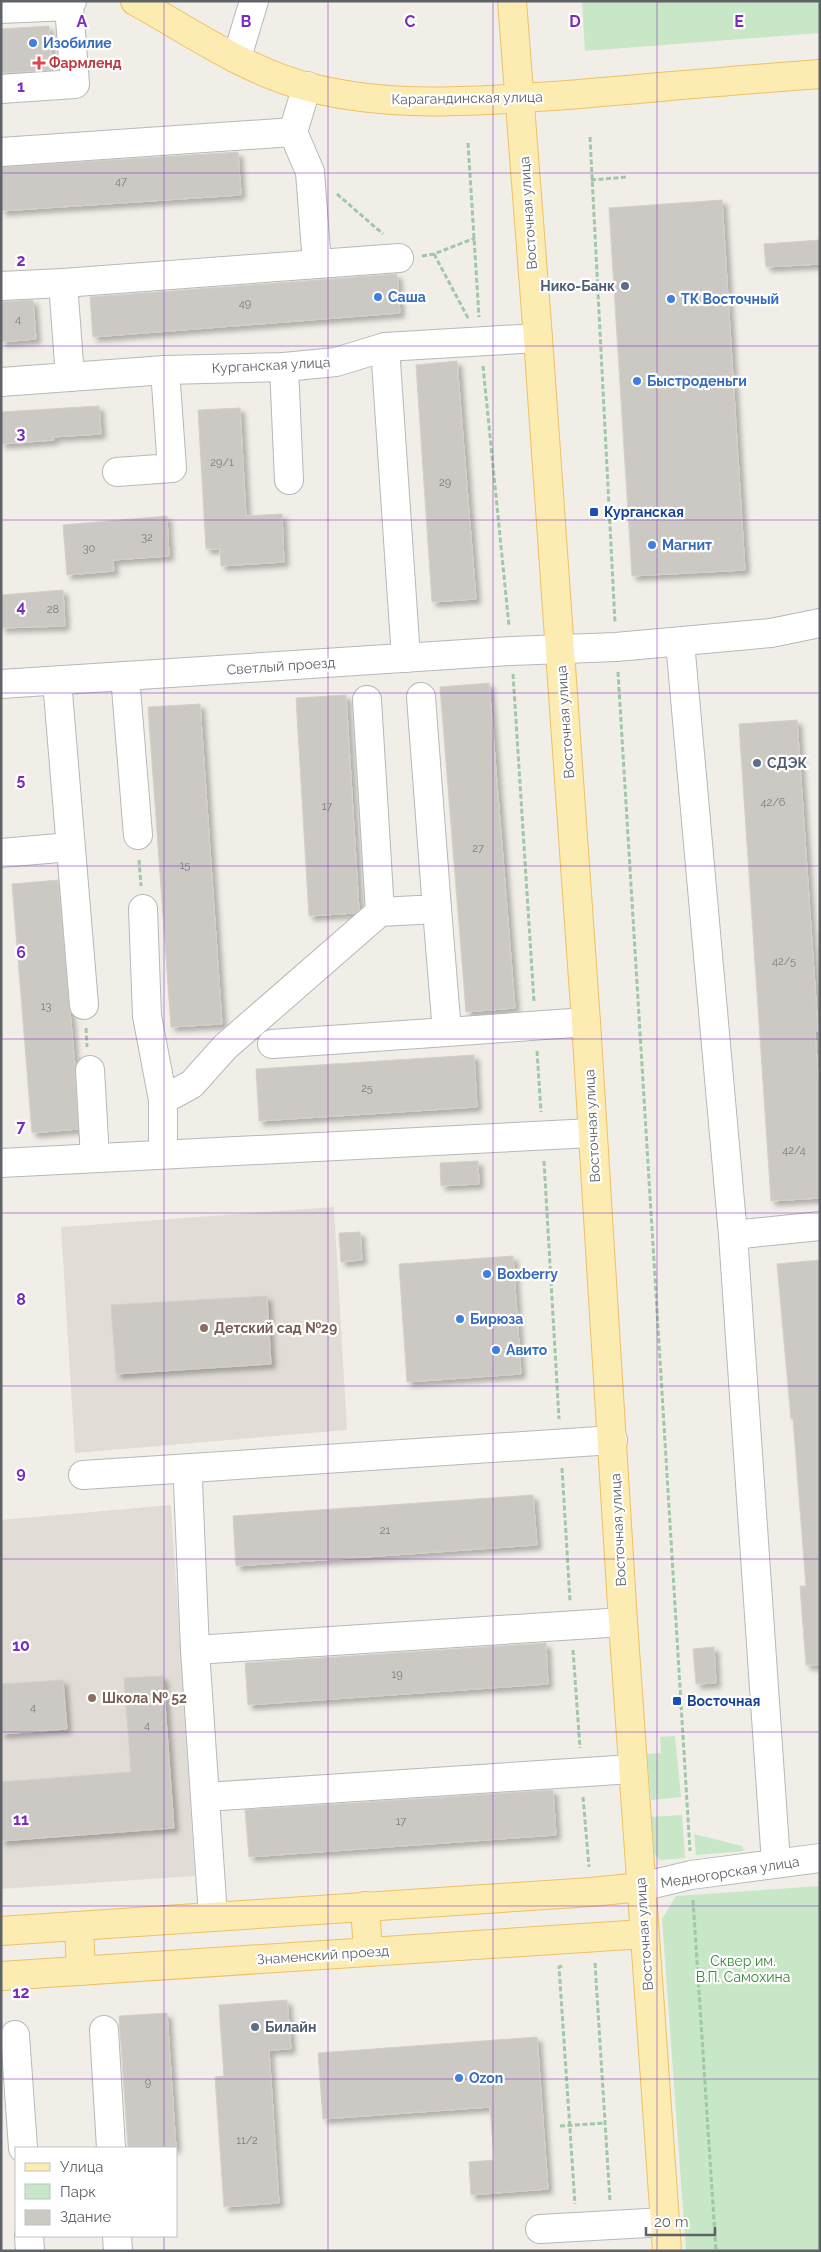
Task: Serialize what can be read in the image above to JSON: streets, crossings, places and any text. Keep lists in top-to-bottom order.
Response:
{
  "streets": {
    "main road": ["Карагандинская улица", "Восточная улица", "Знаменский проезд"],
    "street": ["Курганская улица", "Светлый проезд", "Медногорская улица"]
  },
  "crossings": [
    ["Карагандинская улица", "Восточная улица"],
    ["Восточная улица", "Курганская улица"],
    ["Восточная улица", "Светлый проезд"],
    ["Восточная улица", "Медногорская улица"],
    ["Восточная улица", "Знаменский проезд"]
  ],
  "parks": ["Сквер им. В.П. Самохина"],
  "places": {
    "other": [
      "Изобилие",
      "Нико-Банк",
      "Саша",
      "ТК Восточный",
      "Быстроденьги",
      "Магнит",
      "СДЭК",
      "Boxberry",
      "Бирюза",
      "Детский сад №29",
      "Авито",
      "Школа № 52",
      "Билайн",
      "Ozon"
    ],
    "health": ["Фармленд"],
    "transit": ["Курганская", "Восточная"]
  },
  "house_numbers": [
    "47",
    "49",
    "4",
    "29/1",
    "29",
    "32",
    "30",
    "28",
    "42/6",
    "17",
    "27",
    "15",
    "42/5",
    "13",
    "25",
    "42/4",
    "21",
    "19",
    "4",
    "4",
    "17",
    "9",
    "11/2"
  ],
  "legend": ["Улица", "Парк", "Здание"],
  "scale_bar": "20 m",
  "grid": {
    "columns": [
      "A",
      "B",
      "C",
      "D",
      "E"
    ],
    "rows": [
      "1",
      "2",
      "3",
      "4",
      "5",
      "6",
      "7",
      "8",
      "9",
      "10",
      "11",
      "12"
    ]
  }
}
